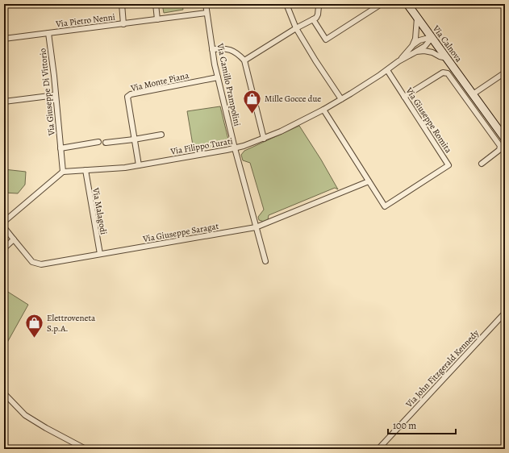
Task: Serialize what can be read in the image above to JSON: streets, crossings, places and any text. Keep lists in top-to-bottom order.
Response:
{
  "streets": {
    "main road": ["Via Calnova"],
    "street": [
      "Via Pietro Nenni",
      "Via Monte Piana",
      "Via Camillo Prampolini",
      "Via Giuseppe Di Vittorio",
      "Via Giuseppe Romita",
      "Via Filippo Turati",
      "Via Malagodi",
      "Via Giuseppe Saragat",
      "Via John Fitzgerald Kennedy"
    ]
  },
  "crossings": [
    ["Via Pietro Nenni", "Via Camillo Prampolini"],
    ["Via Pietro Nenni", "Via Giuseppe Di Vittorio"],
    ["Via Calnova", "Via Filippo Turati"],
    ["Via Monte Piana", "Via Camillo Prampolini"],
    ["Via Monte Piana", "Via Filippo Turati"],
    ["Via Camillo Prampolini", "Via Filippo Turati"],
    ["Via Camillo Prampolini", "Via Giuseppe Saragat"],
    ["Via Giuseppe Di Vittorio", "Via Filippo Turati"],
    ["Via Giuseppe Romita", "Via Filippo Turati"],
    ["Via Giuseppe Romita", "Via Giuseppe Saragat"],
    ["Via Filippo Turati", "Via Malagodi"],
    ["Via Malagodi", "Via Giuseppe Saragat"]
  ],
  "places": {
    "shop": ["Mille Gocce due", "Elettroveneta S.p.A."]
  },
  "scale_bar": "100 m"
}
